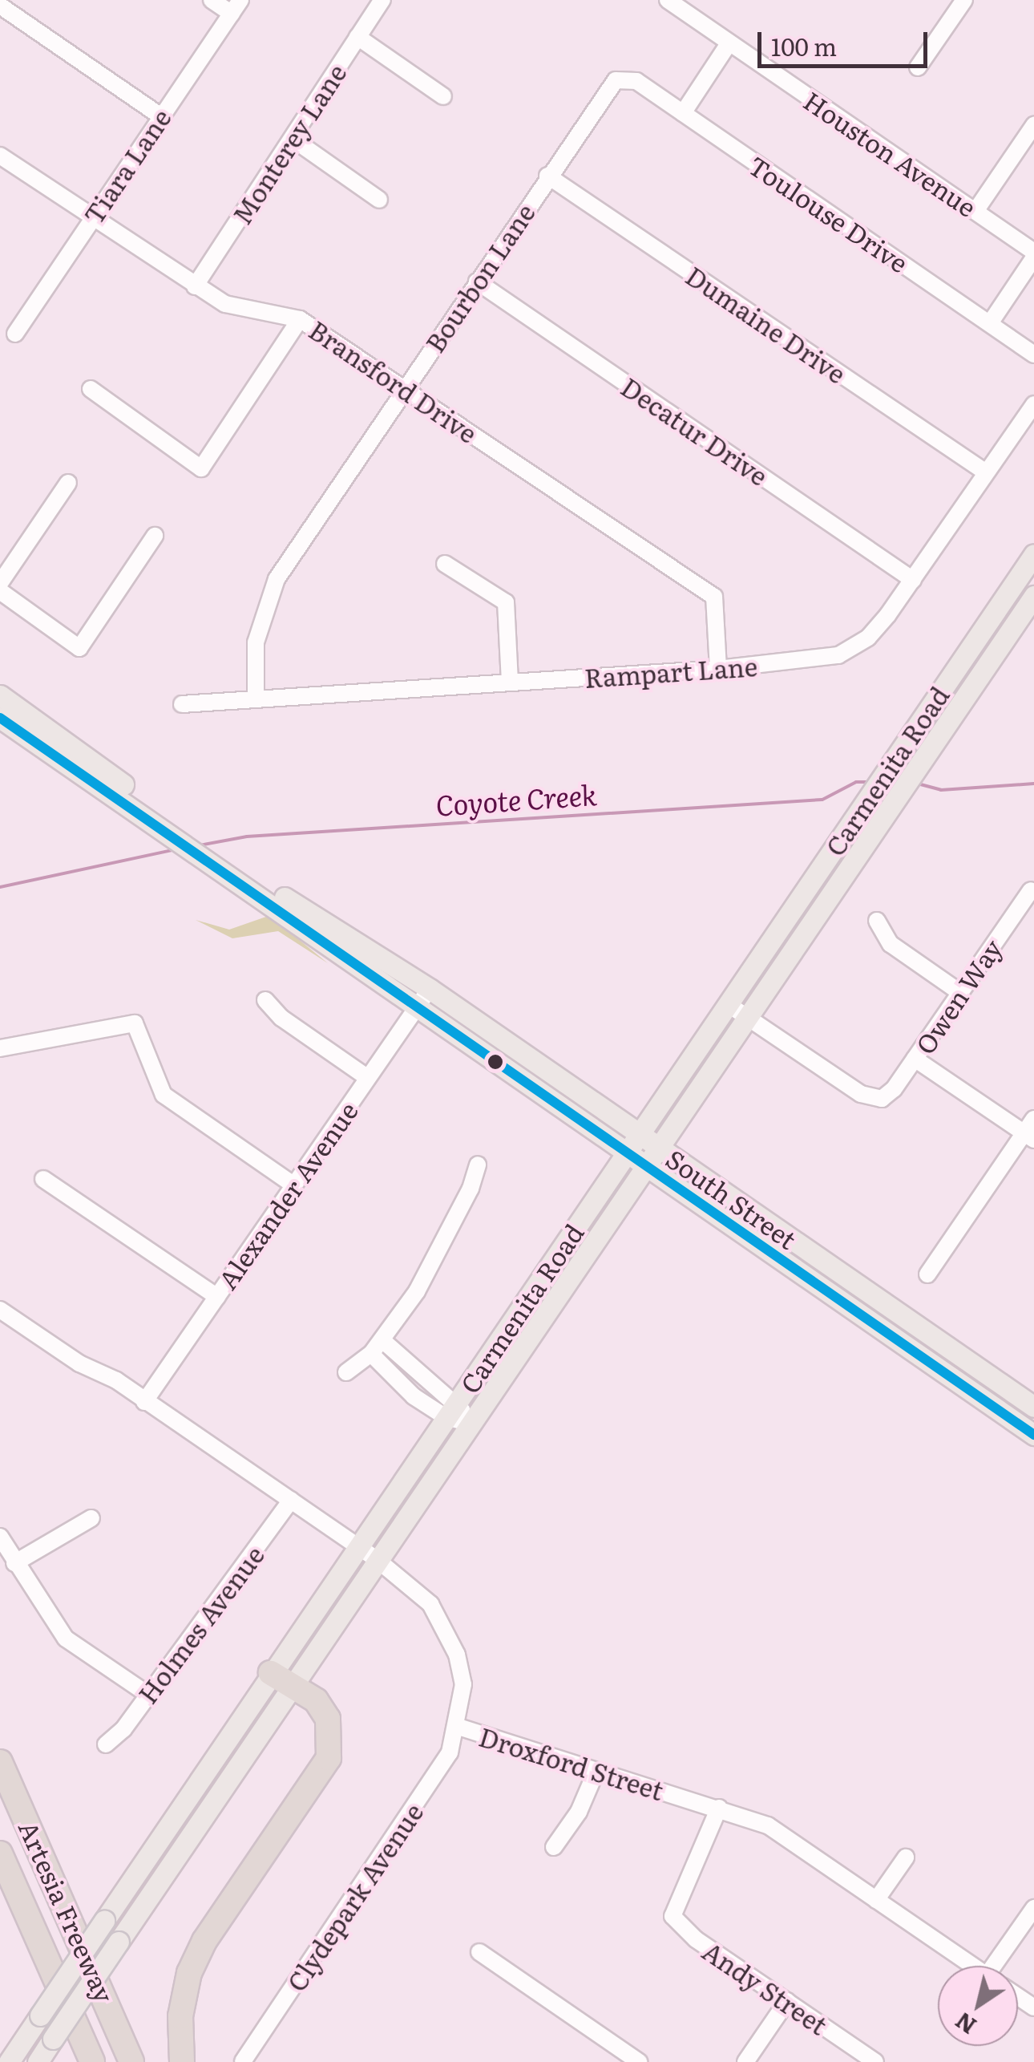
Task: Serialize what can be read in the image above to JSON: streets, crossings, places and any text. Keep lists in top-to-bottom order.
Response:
{
  "streets": {
    "highway": ["Artesia Freeway"],
    "main road": ["Carmenita Road", "South Street"],
    "street": [
      "Monterey Lane",
      "Houston Avenue",
      "Tiara Lane",
      "Toulouse Drive",
      "Bourbon Lane",
      "Dumaine Drive",
      "Bransford Drive",
      "Decatur Drive",
      "Rampart Lane",
      "Owen Way",
      "Alexander Avenue",
      "Holmes Avenue",
      "Droxford Street",
      "Clydepark Avenue",
      "Andy Street"
    ]
  },
  "crossings": [
    ["Monterey Lane", "Bransford Drive"],
    ["Tiara Lane", "Bransford Drive"],
    ["Toulouse Drive", "Bourbon Lane"],
    ["Bourbon Lane", "Dumaine Drive"],
    ["Bourbon Lane", "Bransford Drive"],
    ["Bourbon Lane", "Decatur Drive"],
    ["Bourbon Lane", "Rampart Lane"],
    ["Dumaine Drive", "Rampart Lane"],
    ["Bransford Drive", "Rampart Lane"],
    ["Decatur Drive", "Rampart Lane"],
    ["Carmenita Road", "Owen Way"],
    ["Carmenita Road", "South Street"],
    ["Carmenita Road", "Droxford Street"],
    ["Alexander Avenue", "South Street"],
    ["Alexander Avenue", "Droxford Street"],
    ["Holmes Avenue", "Droxford Street"],
    ["Droxford Street", "Clydepark Avenue"],
    ["Droxford Street", "Andy Street"]
  ],
  "water": ["Coyote Creek"],
  "scale_bar": "100 m",
  "north": "bottom left"
}
